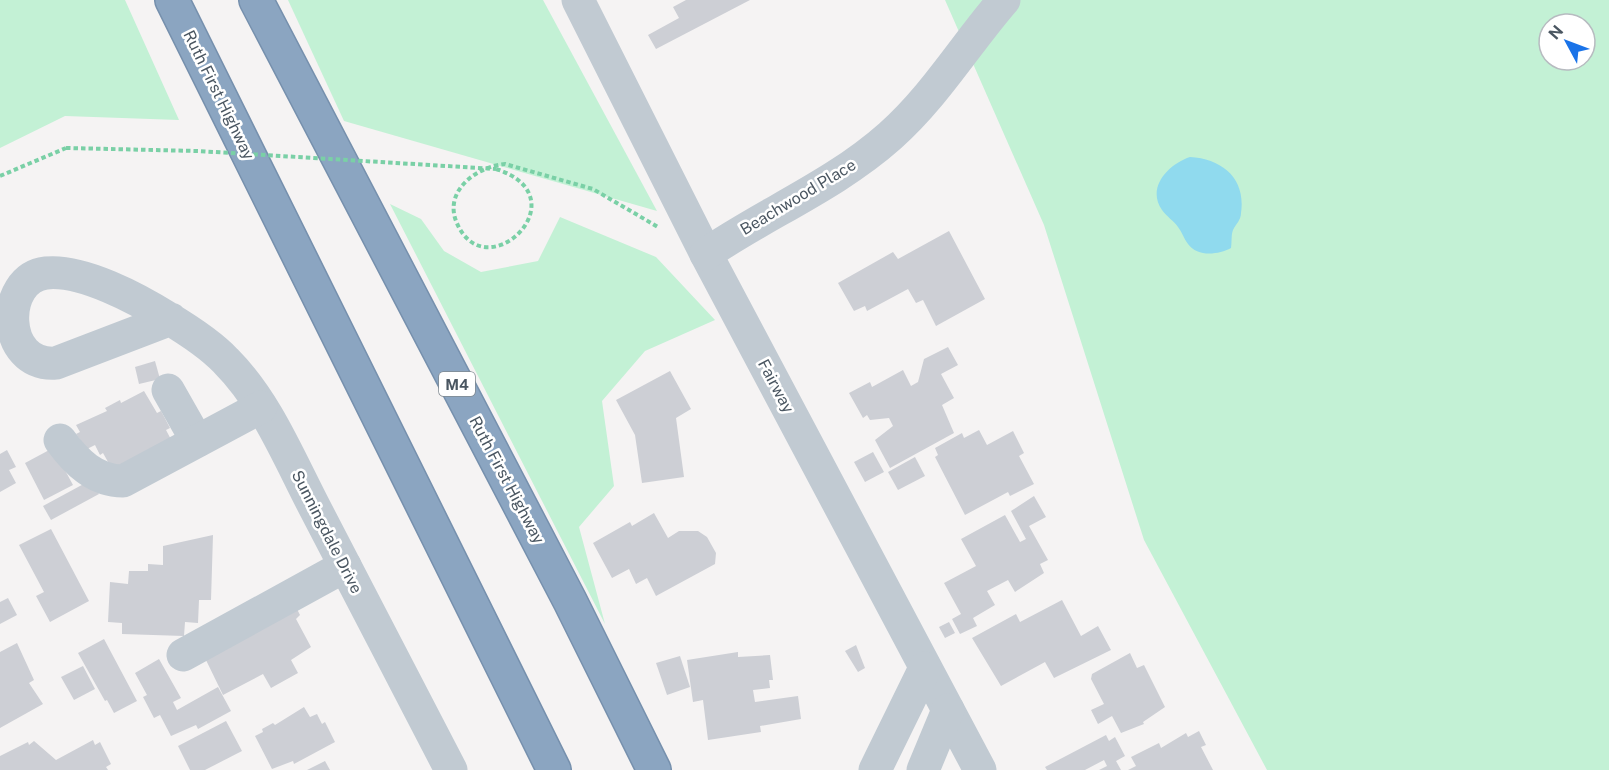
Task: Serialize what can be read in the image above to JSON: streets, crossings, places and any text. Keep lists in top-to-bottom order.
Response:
{
  "streets": {
    "highway": ["Ruth First Highway", "M4"],
    "street": ["Beachwood Place", "Fairway", "Sunningdale Drive"]
  },
  "crossings": [
    ["Beachwood Place", "Fairway"]
  ],
  "north": "top left"
}
